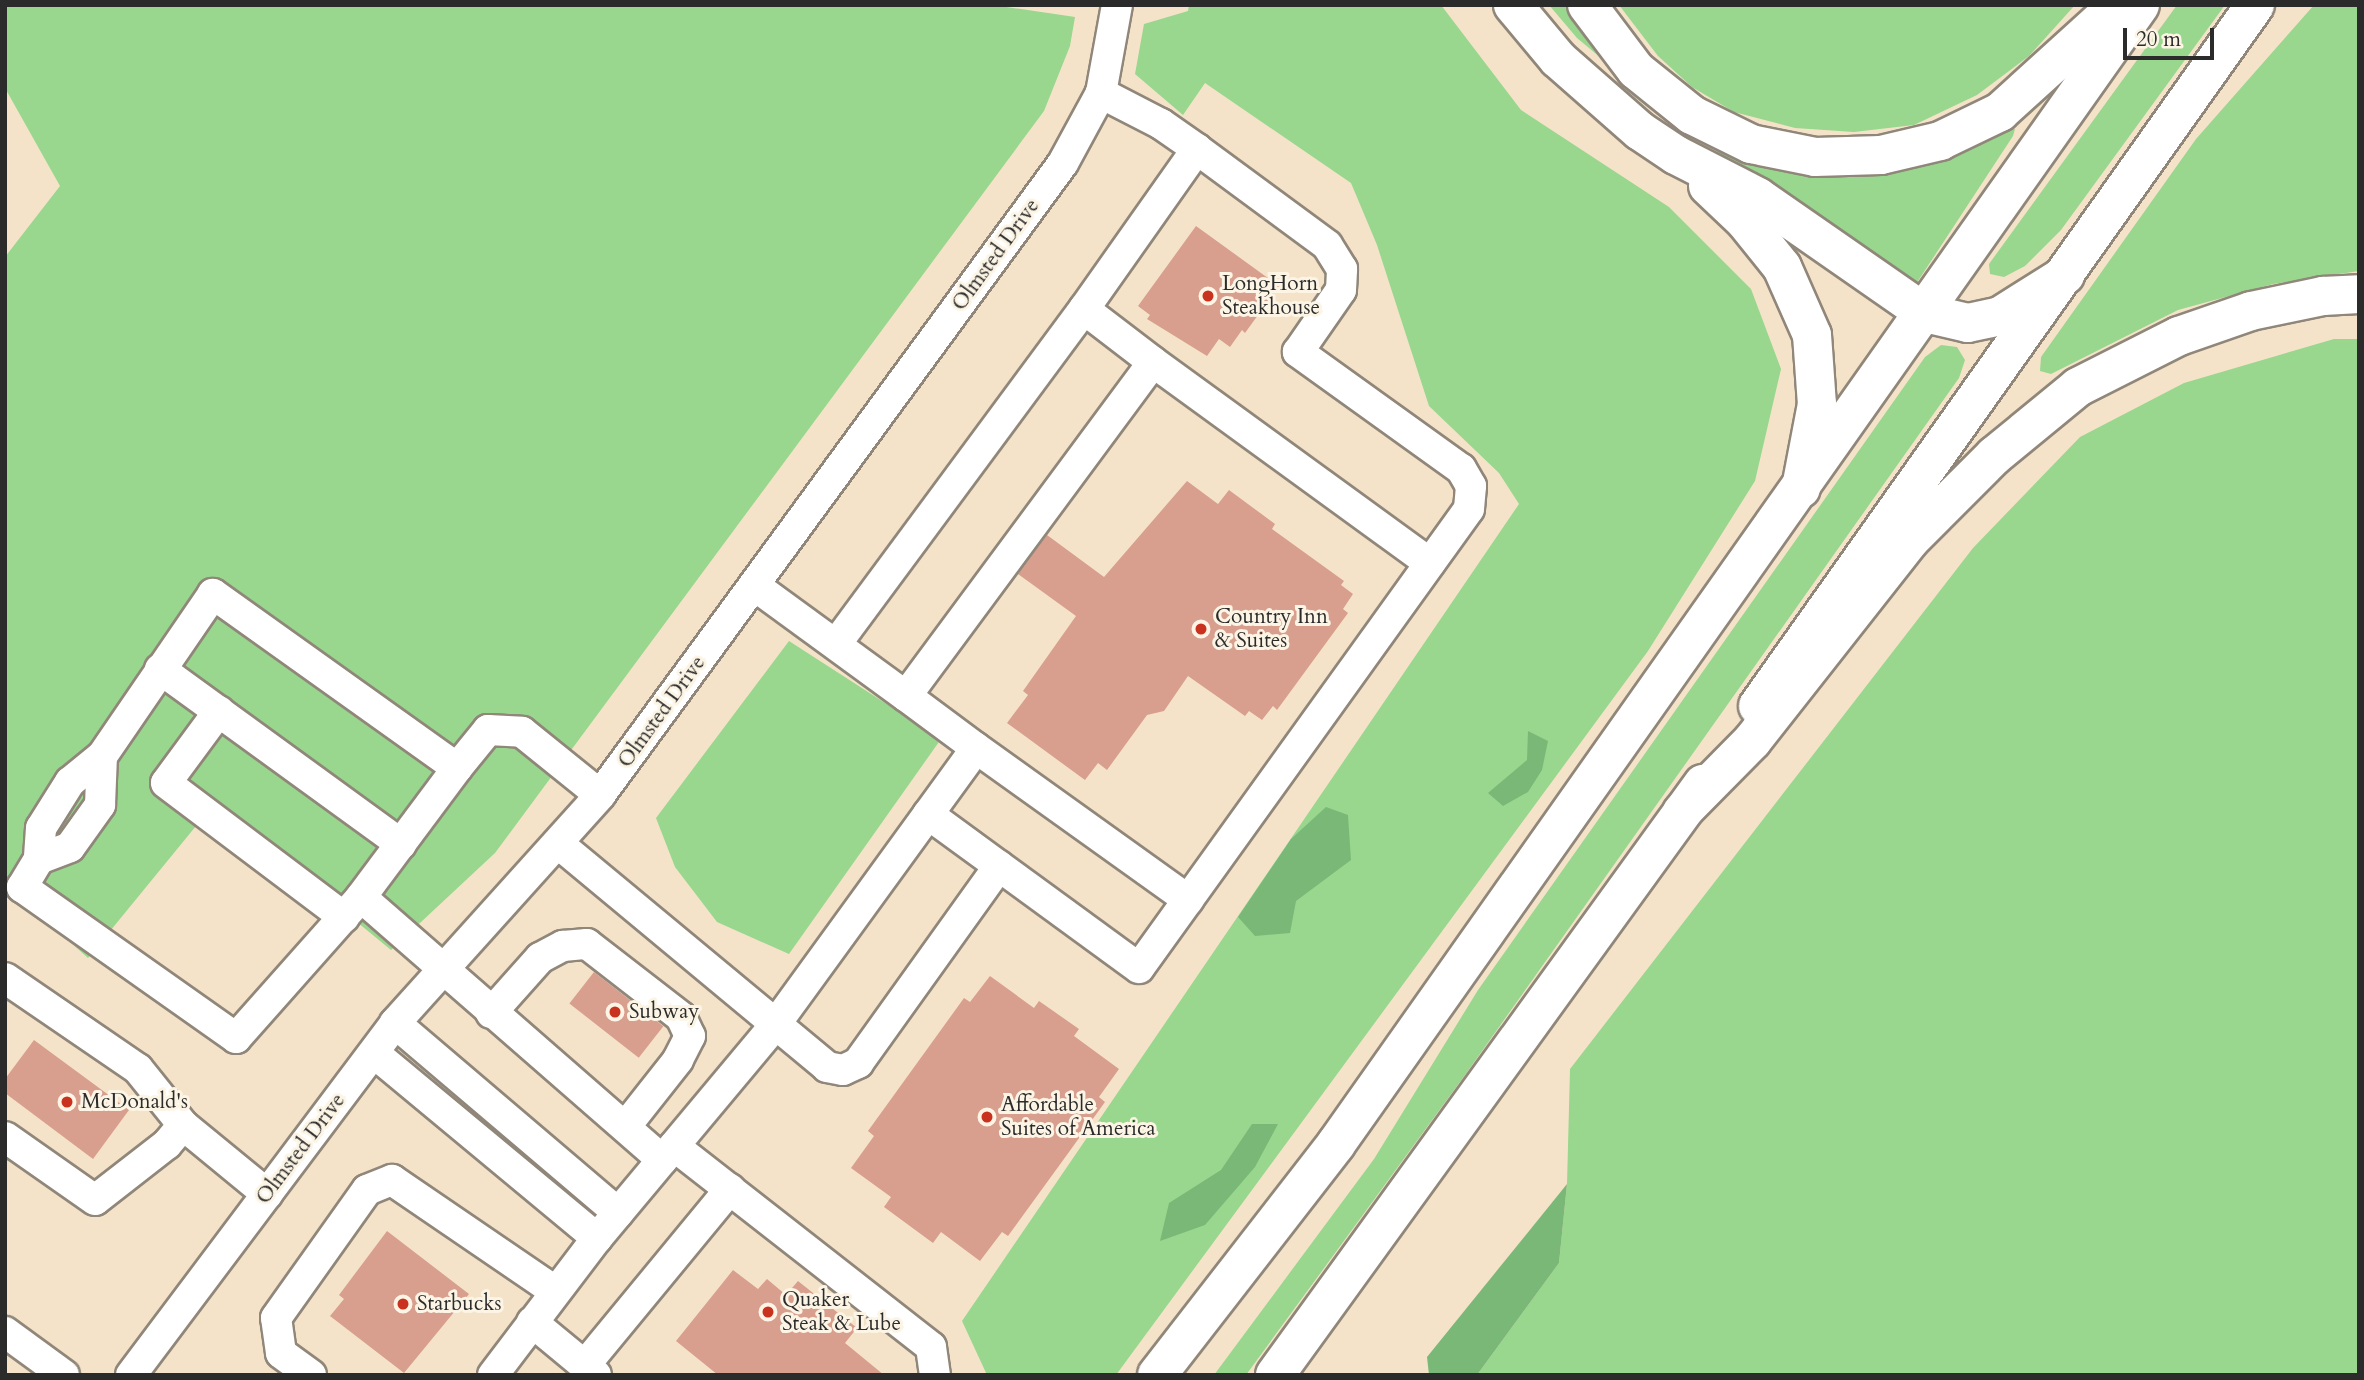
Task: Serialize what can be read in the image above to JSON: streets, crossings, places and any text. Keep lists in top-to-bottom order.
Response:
{
  "streets": {
    "street": ["Olmsted Drive"]
  },
  "places": [
    "LongHorn Steakhouse",
    "Country Inn & Suites",
    "Subway",
    "McDonald's",
    "Affordable Suites of America",
    "Starbucks",
    "Quaker Steak & Lube"
  ],
  "scale_bar": "20 m"
}
